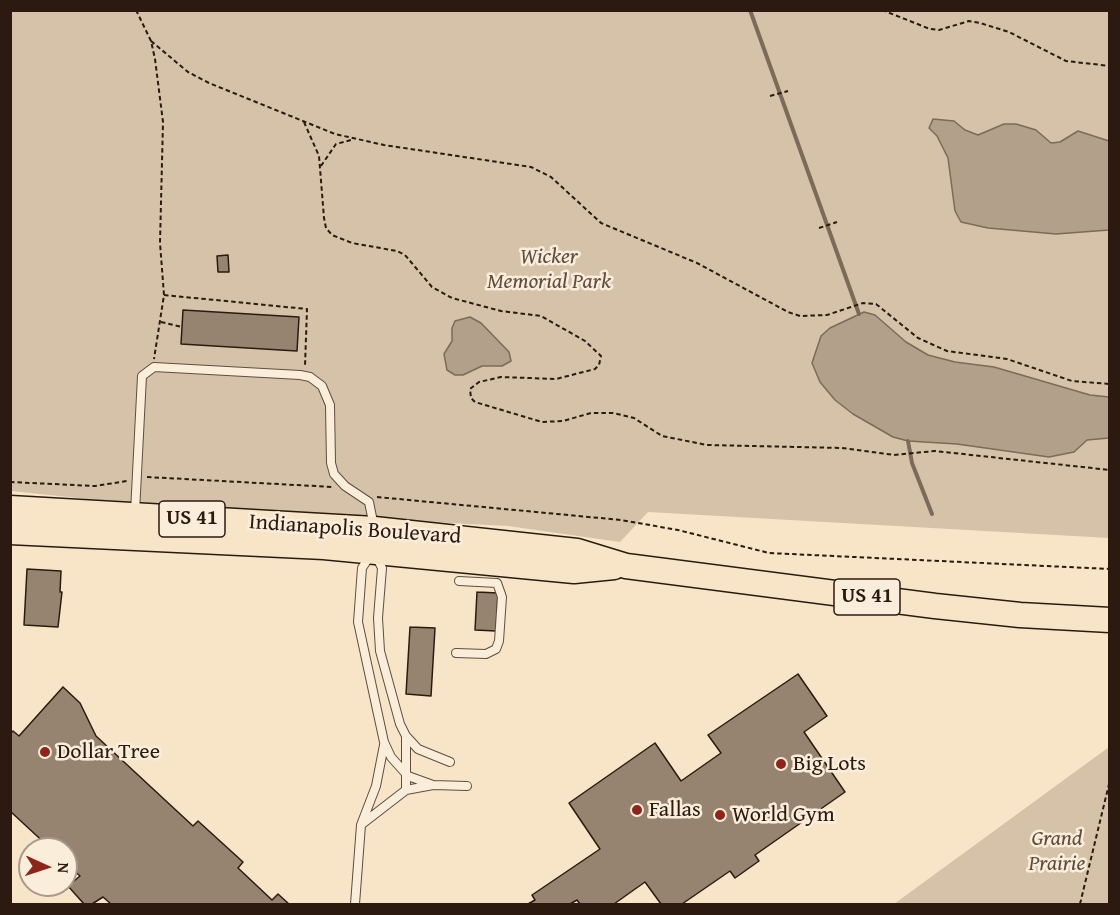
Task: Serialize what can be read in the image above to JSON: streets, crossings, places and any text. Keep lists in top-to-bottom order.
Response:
{
  "streets": {
    "highway": ["US 41", "Indianapolis Boulevard"]
  },
  "parks": ["Wicker Memorial Park", "Grand Prairie"],
  "places": [
    "Dollar Tree",
    "Big Lots",
    "Fallas",
    "World Gym"
  ],
  "north": "right"
}
